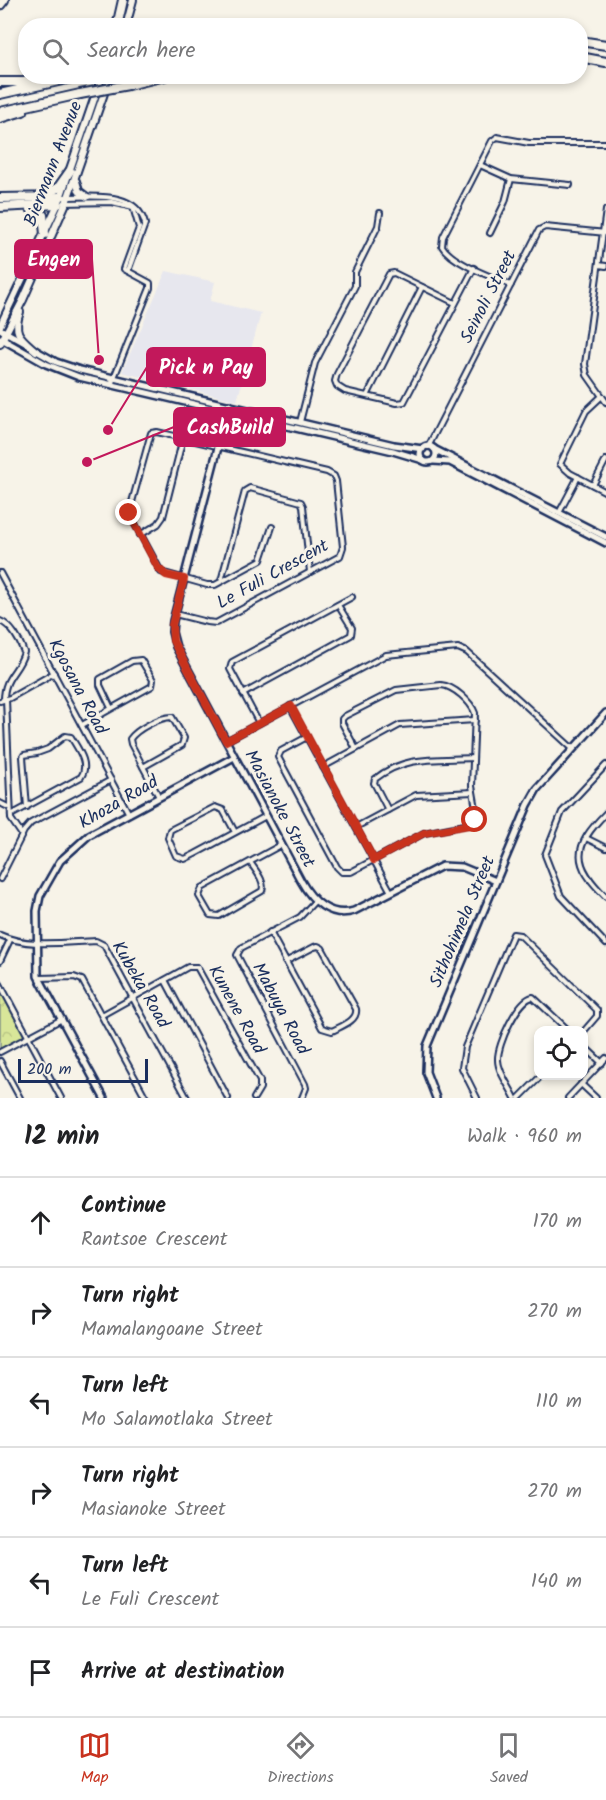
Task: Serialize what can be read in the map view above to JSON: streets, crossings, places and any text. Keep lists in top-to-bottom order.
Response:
{
  "streets": {
    "main road": ["Biermann Avenue"],
    "street": [
      "Seinoli Street",
      "Le Fuli Crescent",
      "Kgosana Road",
      "Khoza Road",
      "Masianoke Street",
      "Sithohimela Street",
      "Kubeka Road",
      "Mabuya Road",
      "Kunene Road"
    ]
  },
  "crossings": [
    ["Le Fuli Crescent", "Masianoke Street"],
    ["Kgosana Road", "Khoza Road"],
    ["Khoza Road", "Masianoke Street"],
    ["Khoza Road", "Kubeka Road"],
    ["Masianoke Street", "Mabuya Road"],
    ["Kubeka Road", "Kunene Road"]
  ],
  "places": ["Engen", "Pick n Pay", "CashBuild"],
  "scale_bar": "200 m",
  "page": {
    "search": "Search here",
    "scale": "200 m",
    "heading": ["12 min", "Walk · 960 m"],
    "list": [
      ["Continue", "Rantsoe Crescent", "170 m"],
      ["Turn right", "Mamalangoane Street", "270 m"],
      ["Turn left", "Mo Salamotlaka Street", "110 m"],
      ["Turn right", "Masianoke Street", "270 m"],
      ["Turn left", "Le Fuli Crescent", "140 m"],
      "Arrive at destination"
    ],
    "nav": ["Map", "Directions", "Saved"]
  }
}
